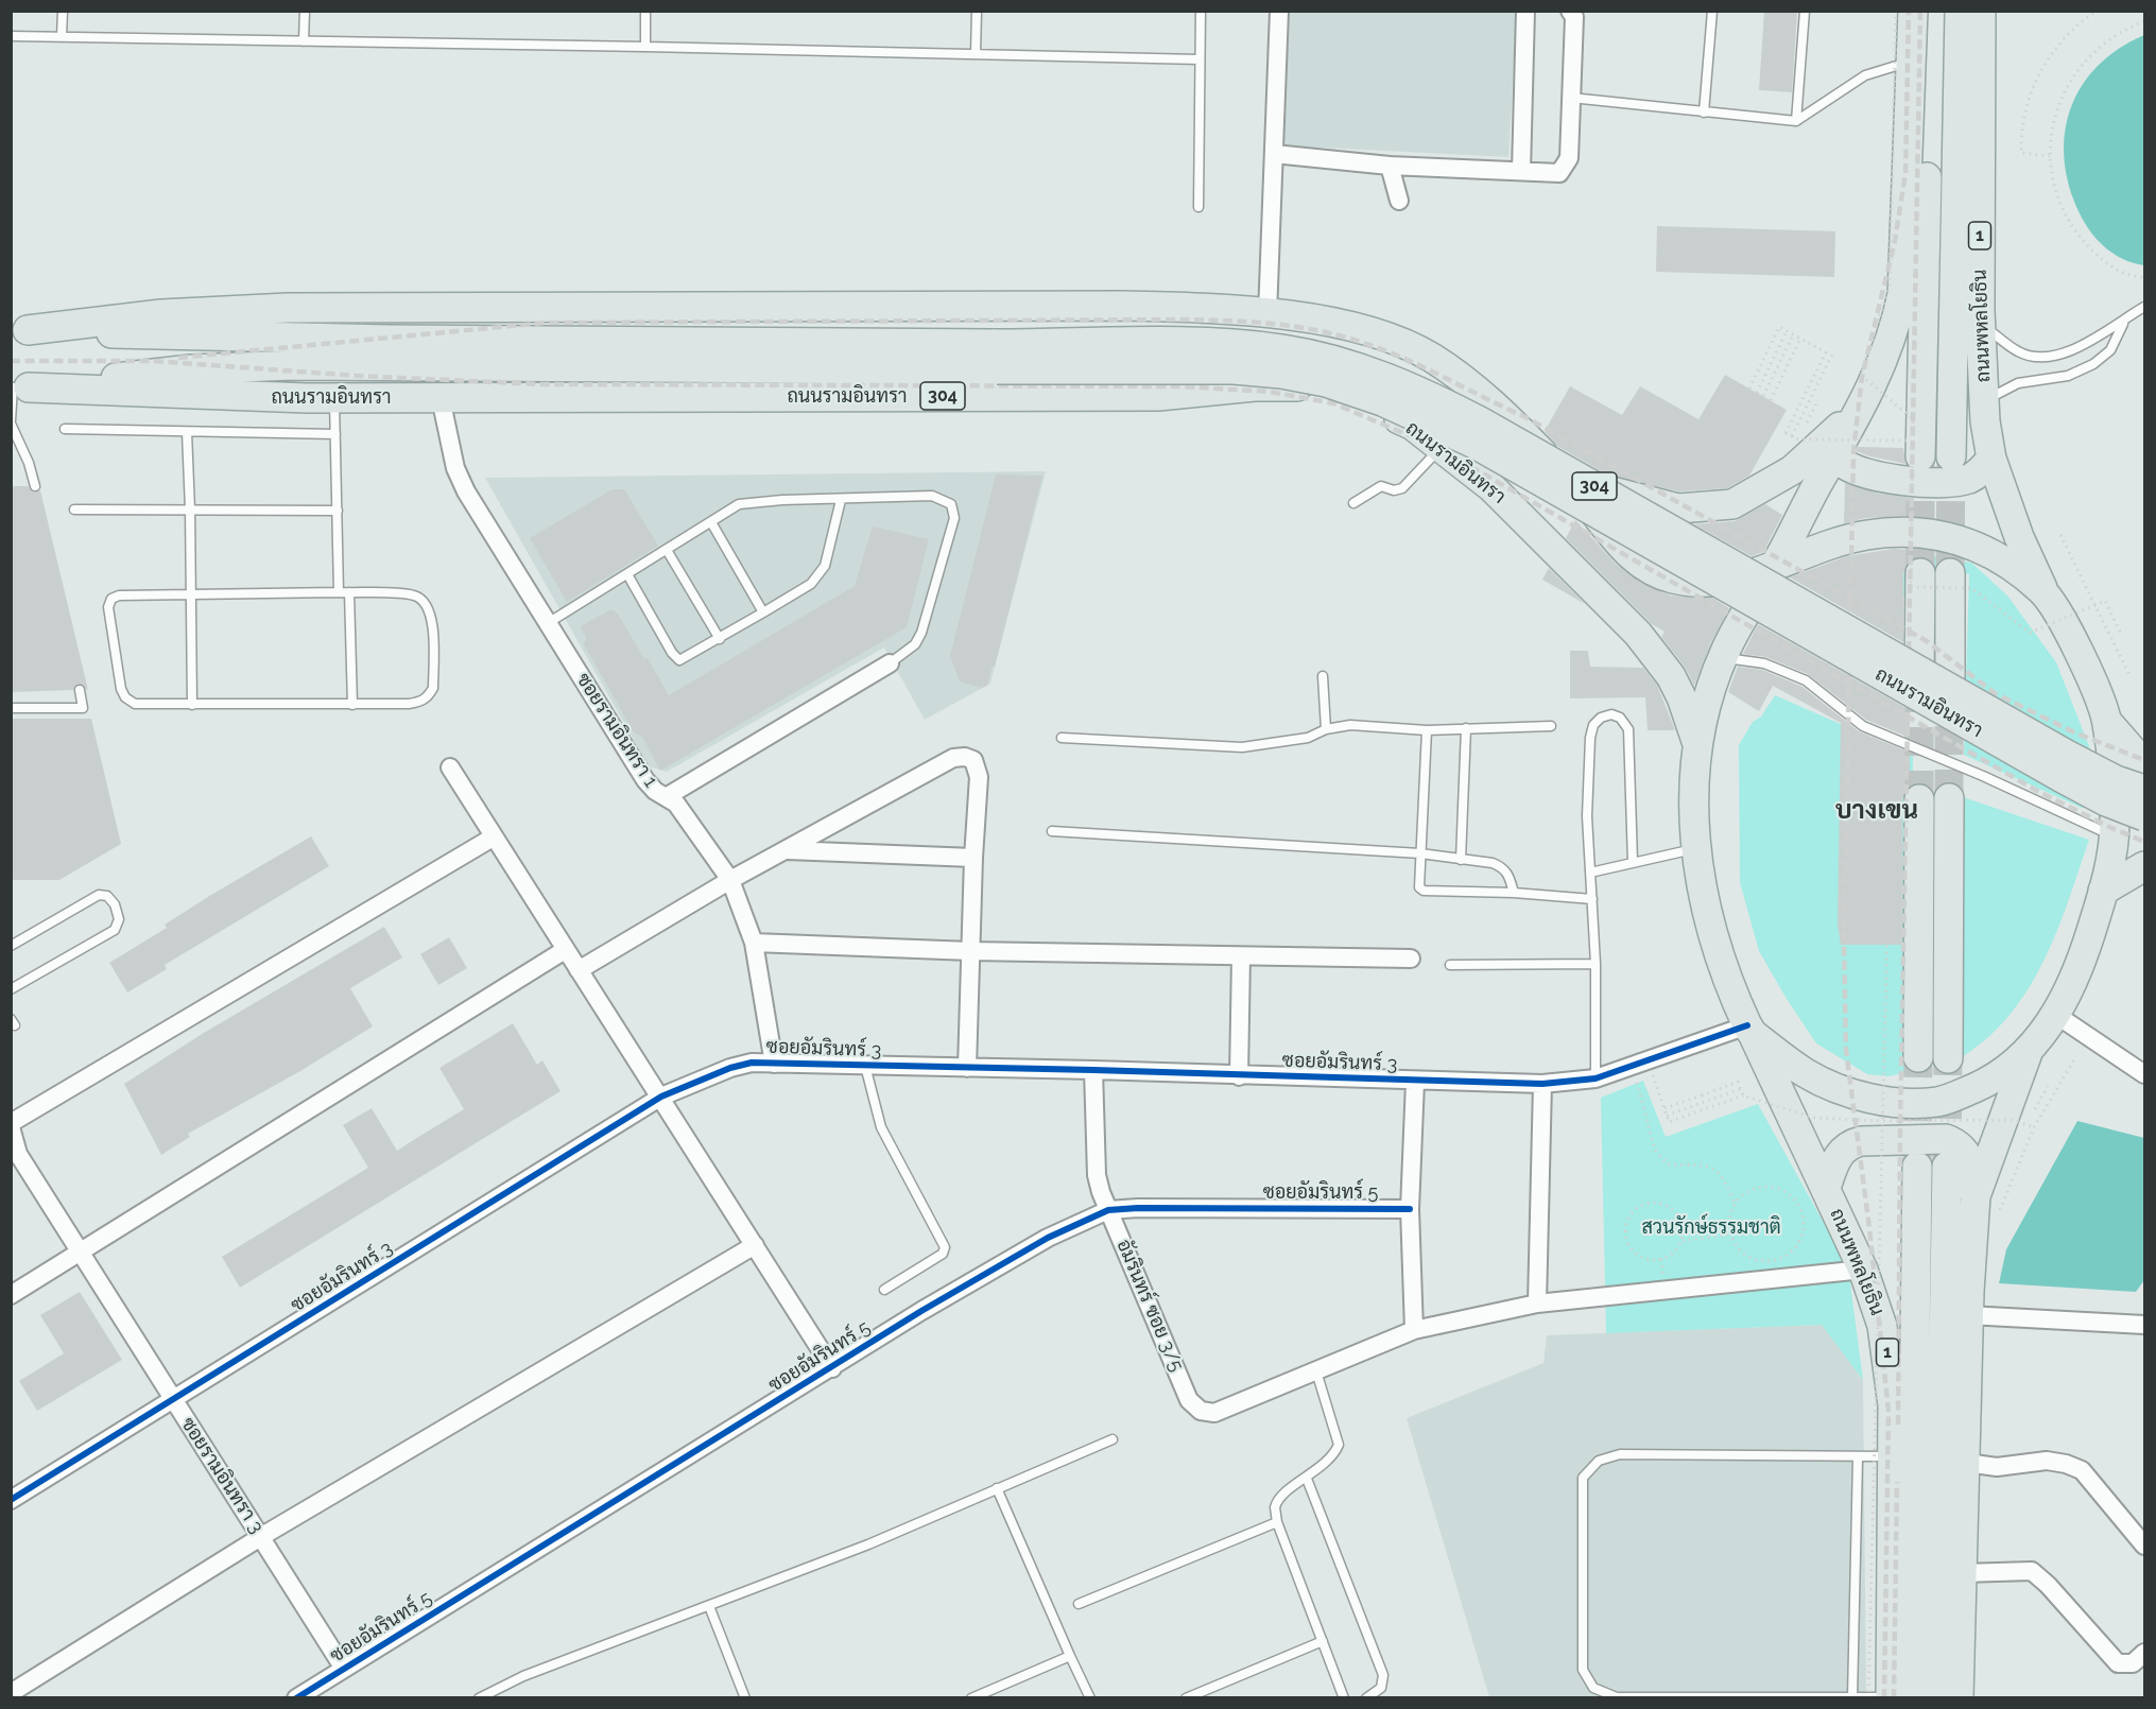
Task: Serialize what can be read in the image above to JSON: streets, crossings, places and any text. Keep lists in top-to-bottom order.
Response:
{
  "streets": {
    "main road": [
      "1",
      "ถนนพหลโยธิน",
      "304",
      "ถนนรามอินทรา"
    ],
    "street": [
      "ซอยรามอินทรา 1",
      "ซอยอัมรินทร์ 3",
      "ซอยอัมรินทร์ 5",
      "อัมรินทร์ ซอย 3/5",
      "ซอยรามอินทรา 3"
    ]
  },
  "crossings": [
    ["ถนนพหลโยธิน", "ถนนรามอินทรา"],
    ["ถนนพหลโยธิน", "ซอยอัมรินทร์ 3"],
    ["ถนนรามอินทรา", "ซอยรามอินทรา 1"],
    ["ซอยรามอินทรา 1", "ซอยอัมรินทร์ 3"],
    ["ซอยอัมรินทร์ 3", "อัมรินทร์ ซอย 3/5"],
    ["ซอยอัมรินทร์ 3", "ซอยรามอินทรา 3"],
    ["ซอยอัมรินทร์ 5", "อัมรินทร์ ซอย 3/5"],
    ["ซอยอัมรินทร์ 5", "ซอยรามอินทรา 3"]
  ],
  "districts": ["บางเขน"],
  "parks": ["สวนรักษ์ธรรมชาติ"]
}
